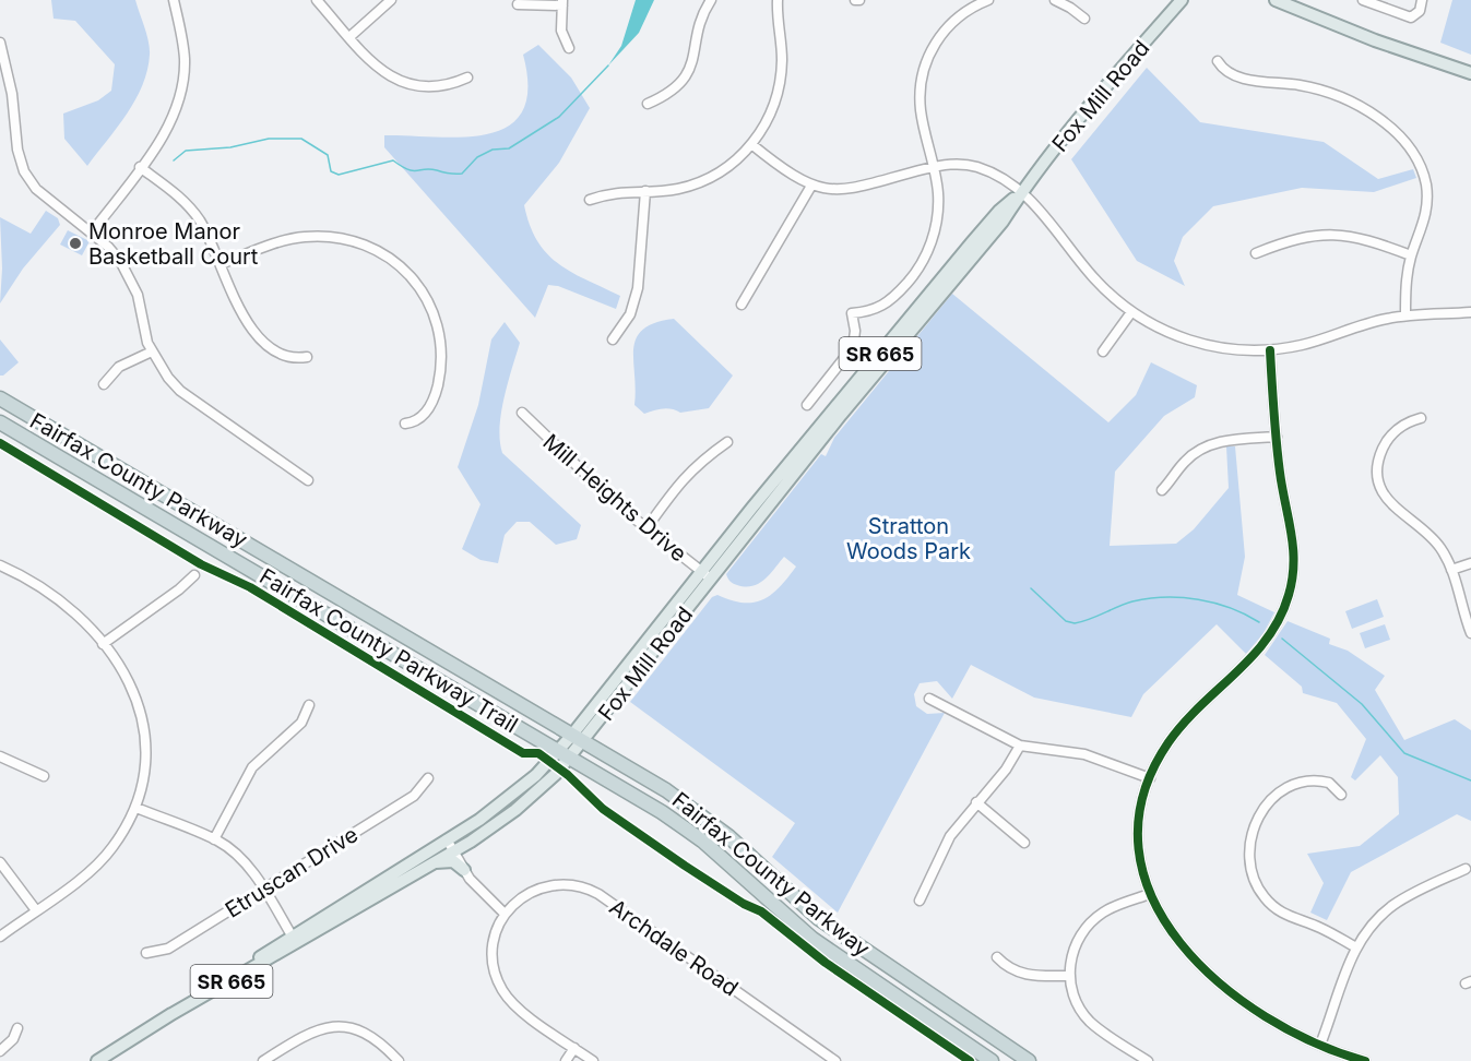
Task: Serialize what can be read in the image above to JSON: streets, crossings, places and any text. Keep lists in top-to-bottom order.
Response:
{
  "streets": {
    "highway": ["Fairfax County Parkway"],
    "main road": ["Fox Mill Road", "SR 665"],
    "street": ["Mill Heights Drive", "Etruscan Drive", "Archdale Road"],
    "cycle path": ["Fairfax County Parkway Trail"]
  },
  "crossings": [
    ["Fox Mill Road", "Fairfax County Parkway"],
    ["Fox Mill Road", "Mill Heights Drive"]
  ],
  "parks": ["Stratton Woods Park"],
  "places": ["Monroe Manor Basketball Court"]
}
